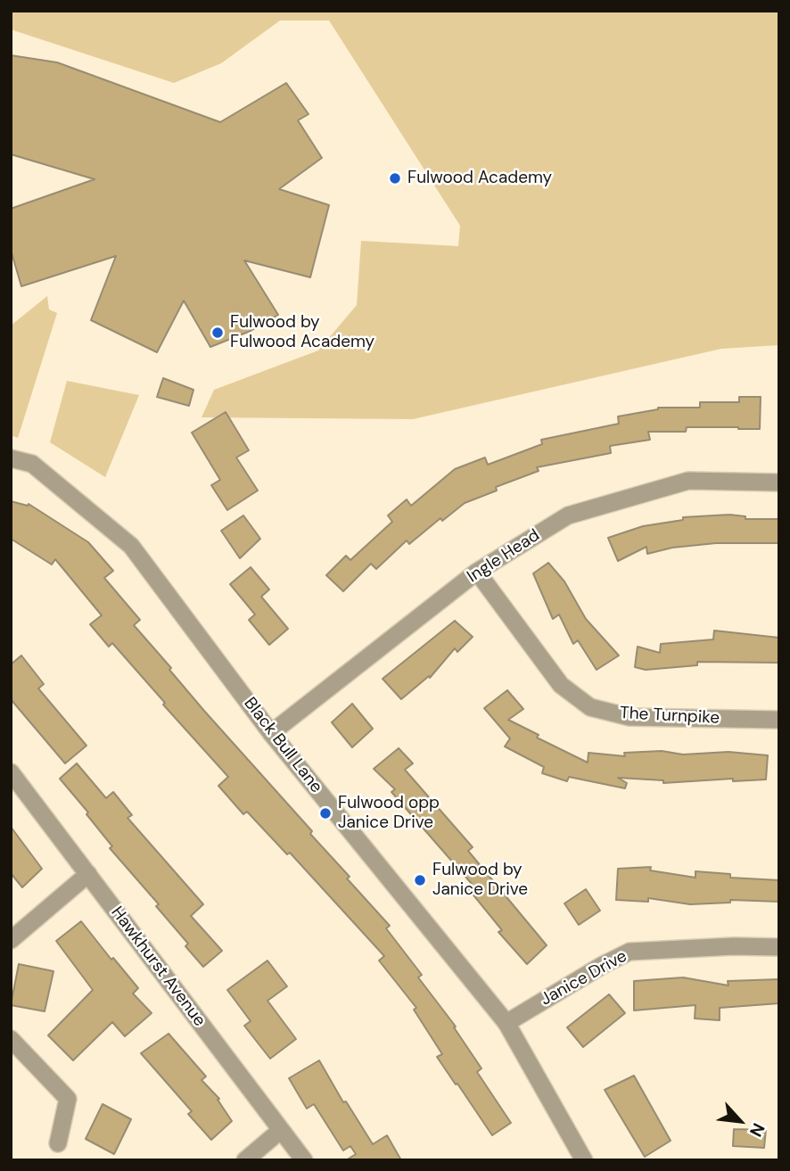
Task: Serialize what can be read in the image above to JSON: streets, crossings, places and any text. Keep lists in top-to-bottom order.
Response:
{
  "streets": {
    "street": [
      "Ingle Head",
      "The Turnpike",
      "Black Bull Lane",
      "Hawkhurst Avenue",
      "Janice Drive"
    ]
  },
  "crossings": [
    ["Ingle Head", "The Turnpike"],
    ["Ingle Head", "Black Bull Lane"],
    ["Black Bull Lane", "Janice Drive"]
  ],
  "places": [
    "Fulwood Academy",
    "Fulwood by Fulwood Academy",
    "Fulwood opp Janice Drive",
    "Fulwood by Janice Drive"
  ],
  "north": "bottom right"
}
